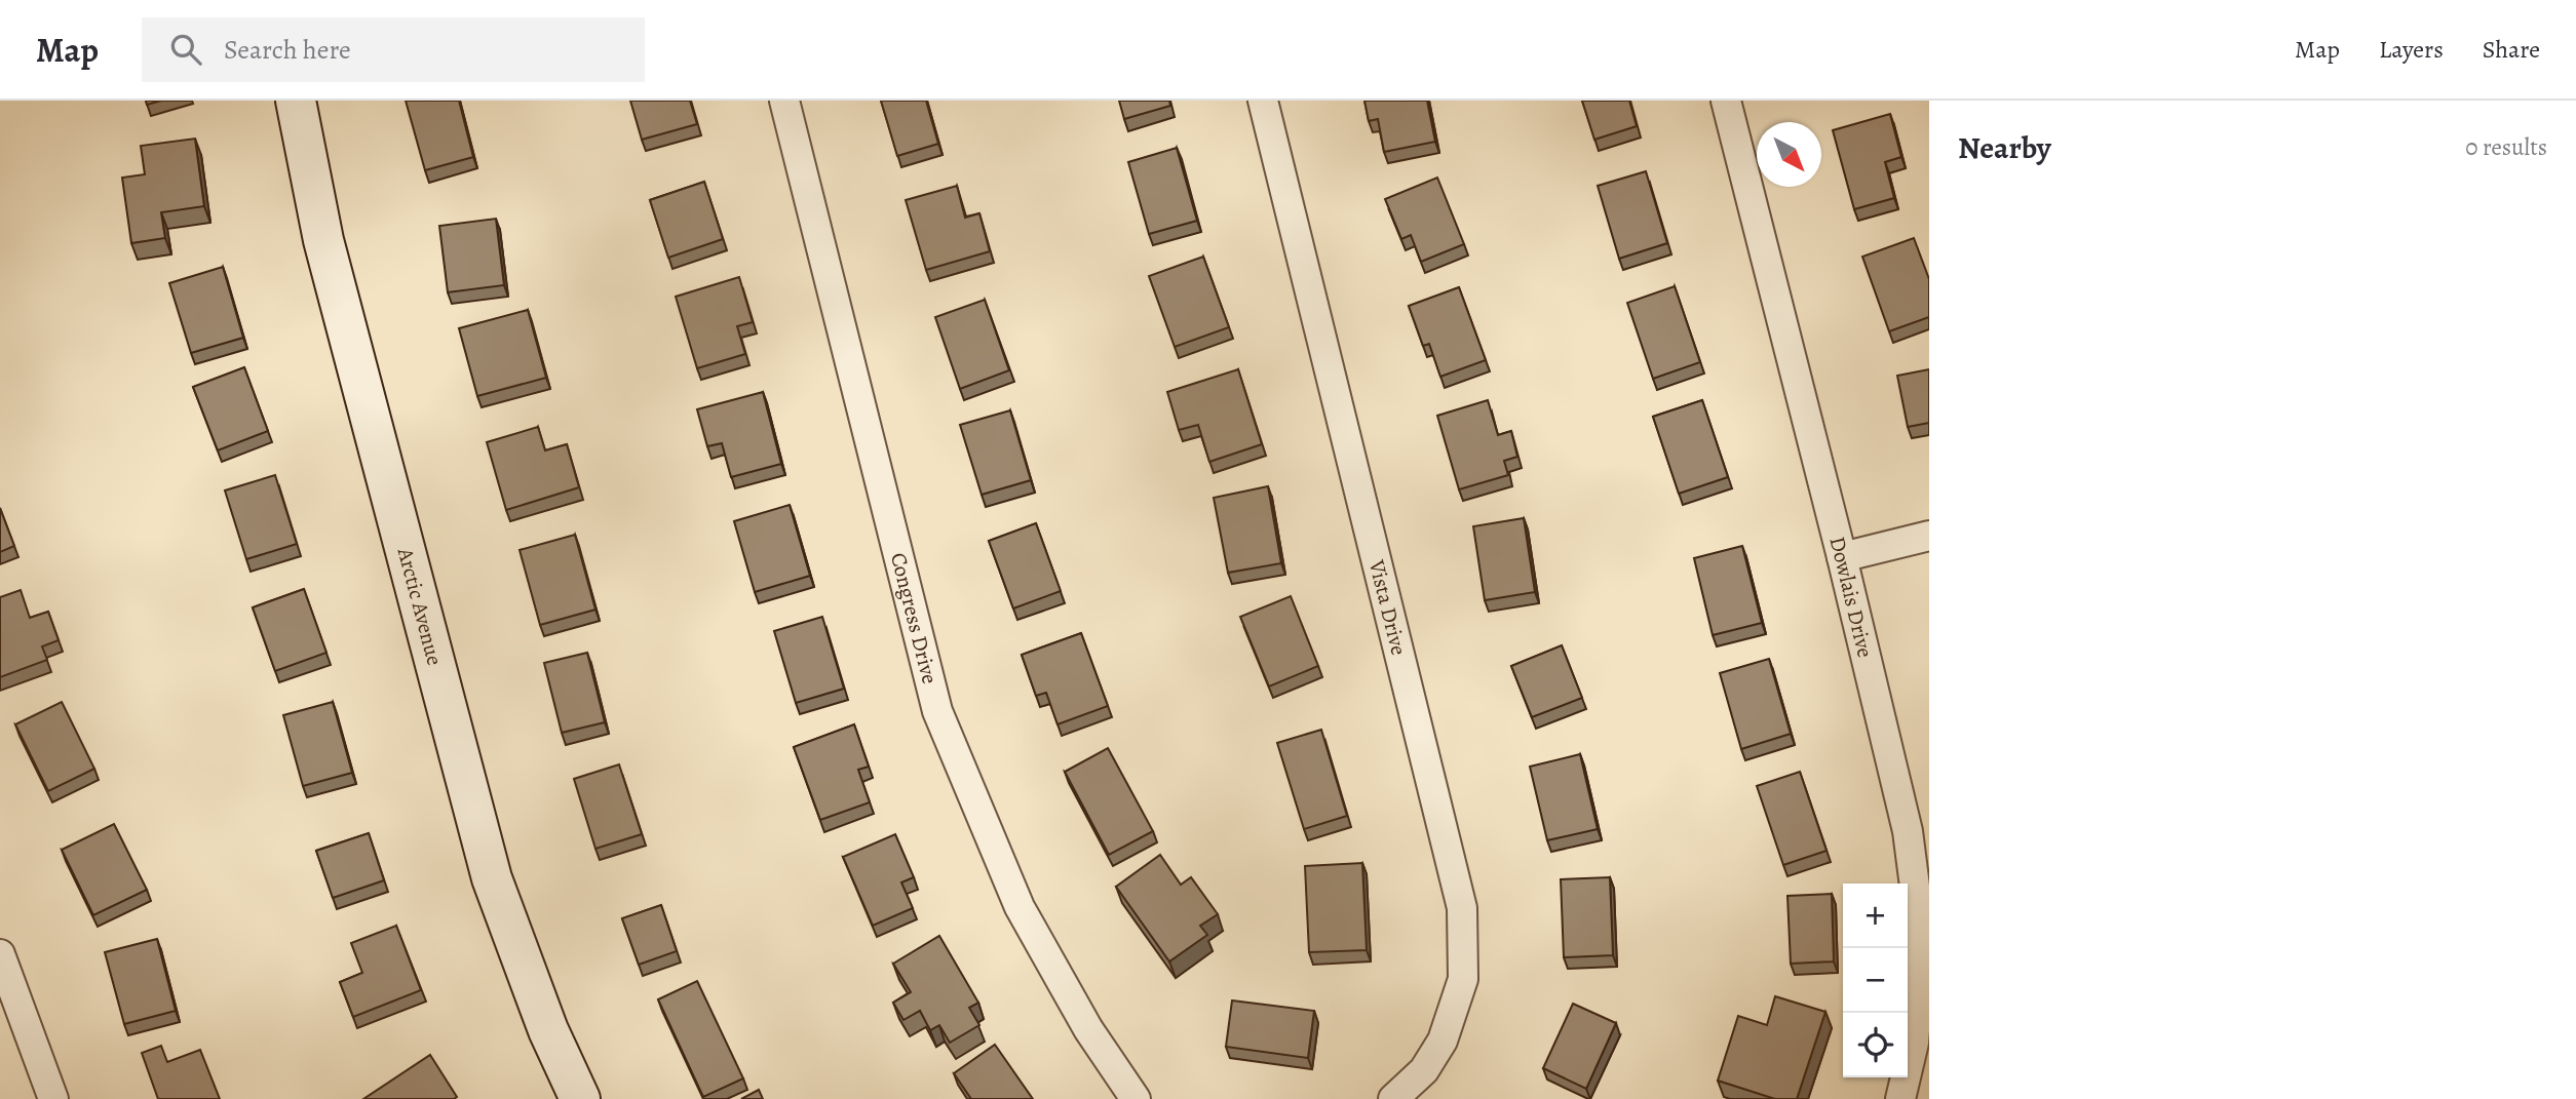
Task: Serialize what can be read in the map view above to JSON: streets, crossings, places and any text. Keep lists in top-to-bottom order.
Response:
{
  "streets": {
    "street": [
      "Dowlais Drive",
      "Arctic Avenue",
      "Vista Drive",
      "Congress Drive"
    ]
  },
  "north": "bottom right",
  "page": {
    "header": "Map",
    "search": "Search here",
    "nav": ["Map", "Layers", "Share"],
    "heading": ["Nearby", "0 results"],
    "map_buttons": ["+", "−"]
  }
}
